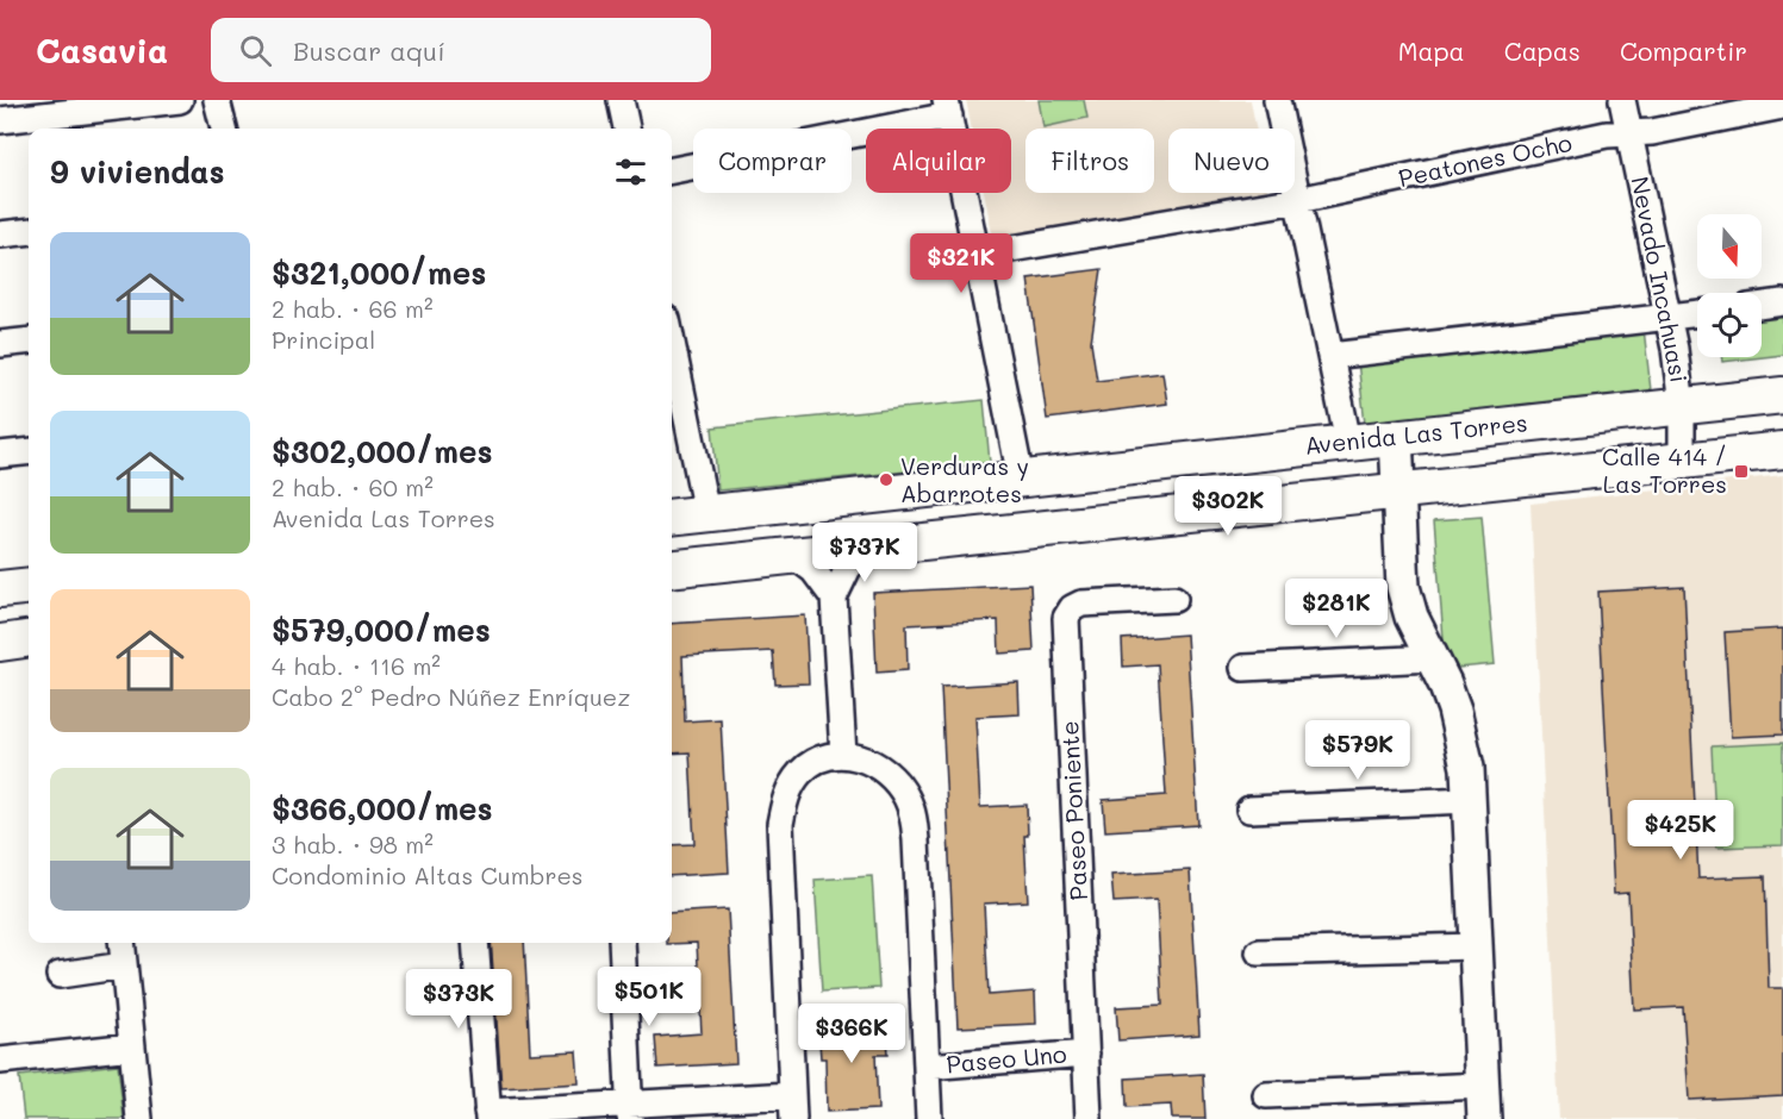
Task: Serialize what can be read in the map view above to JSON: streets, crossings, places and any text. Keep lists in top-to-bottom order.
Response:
{
  "streets": {
    "main road": ["Avenida Las Torres"],
    "street": [
      "Peatones Ocho",
      "Nevado Incahuasi",
      "Paseo Poniente",
      "Paseo Uno"
    ]
  },
  "crossings": [
    ["Peatones Ocho", "Nevado Incahuasi"],
    ["Nevado Incahuasi", "Avenida Las Torres"],
    ["Paseo Poniente", "Paseo Uno"]
  ],
  "places": {
    "transit": ["Calle 414 / Las Torres"],
    "other": ["Verduras y Abarrotes"]
  },
  "north": "bottom",
  "page": {
    "header": "Casavia",
    "search": "Buscar aquí",
    "nav": ["Mapa", "Capas", "Compartir"],
    "chip": [
      "Comprar",
      "Alquilar",
      "Filtros",
      "Nuevo"
    ],
    "heading": "9 viviendas",
    "list": [
      {
        "name": "$321,000/mes",
        "note": "2 hab. · 66 m² · Principal"
      },
      {
        "name": "$302,000/mes",
        "note": "2 hab. · 60 m² · Avenida Las Torres"
      },
      {
        "name": "$579,000/mes",
        "note": "4 hab. · 116 m² · Cabo 2° Pedro Núñez Enríquez"
      },
      {
        "name": "$366,000/mes",
        "note": "3 hab. · 98 m² · Condominio Altas Cumbres"
      }
    ],
    "price": [
      "$321K",
      "$302K",
      "$737K",
      "$281K",
      "$579K",
      "$425K",
      "$501K",
      "$373K",
      "$366K"
    ]
  }
}
